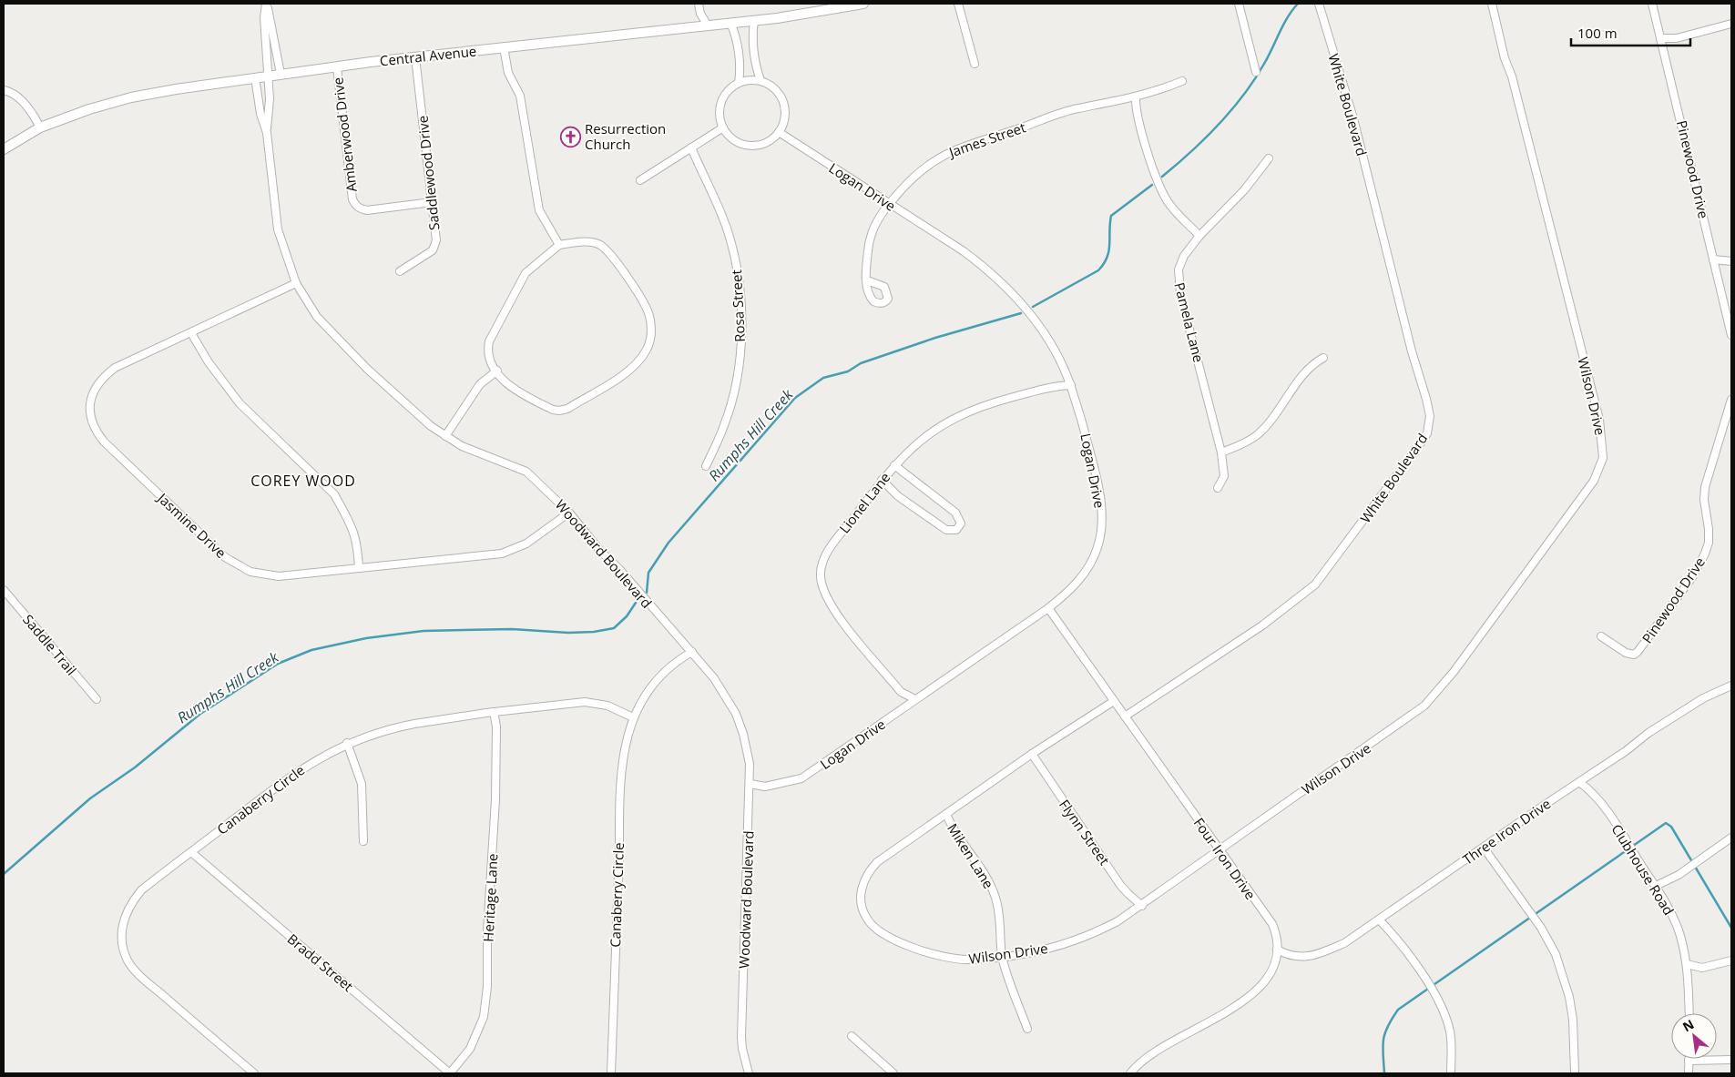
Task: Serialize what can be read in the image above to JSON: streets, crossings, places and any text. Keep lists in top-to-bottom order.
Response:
{
  "streets": {
    "street": [
      "Central Avenue",
      "White Boulevard",
      "Amberwood Drive",
      "James Street",
      "Pinewood Drive",
      "Saddlewood Drive",
      "Logan Drive",
      "Rosa Street",
      "Pamela Lane",
      "Wilson Drive",
      "Lionel Lane",
      "Jasmine Drive",
      "Woodward Boulevard",
      "Saddle Trail",
      "Canaberry Circle",
      "Three Iron Drive",
      "Flynn Street",
      "Miken Lane",
      "Four Iron Drive",
      "Clubhouse Road",
      "Heritage Lane",
      "Bradd Street"
    ]
  },
  "crossings": [
    ["Central Avenue", "Amberwood Drive"],
    ["Central Avenue", "Saddlewood Drive"],
    ["Central Avenue", "Woodward Boulevard"],
    ["White Boulevard", "Four Iron Drive"],
    ["Amberwood Drive", "Saddlewood Drive"],
    ["James Street", "Logan Drive"],
    ["Logan Drive", "Lionel Lane"],
    ["Logan Drive", "Woodward Boulevard"],
    ["Logan Drive", "Four Iron Drive"],
    ["Wilson Drive", "Flynn Street"],
    ["Wilson Drive", "Miken Lane"],
    ["Wilson Drive", "Four Iron Drive"],
    ["Jasmine Drive", "Woodward Boulevard"],
    ["Woodward Boulevard", "Canaberry Circle"],
    ["Canaberry Circle", "Heritage Lane"],
    ["Canaberry Circle", "Bradd Street"],
    ["Three Iron Drive", "Four Iron Drive"],
    ["Three Iron Drive", "Clubhouse Road"],
    ["Heritage Lane", "Bradd Street"]
  ],
  "districts": ["COREY WOOD"],
  "water": ["Rumphs Hill Creek"],
  "places": {
    "church": ["Resurrection Church"]
  },
  "scale_bar": "100 m",
  "north": "top left"
}
